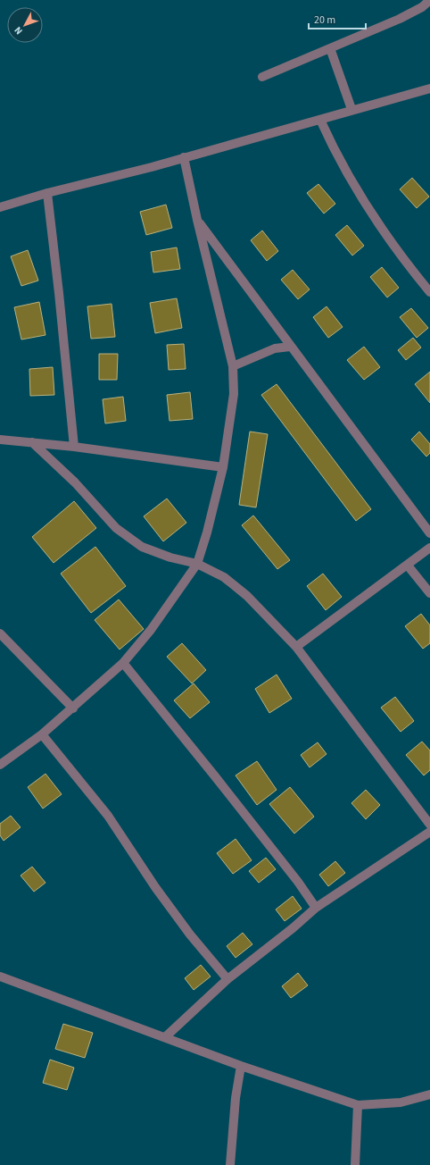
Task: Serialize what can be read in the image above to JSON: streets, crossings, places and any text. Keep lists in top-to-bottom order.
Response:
{
  "scale_bar": "20 m",
  "north": "bottom left"
}
